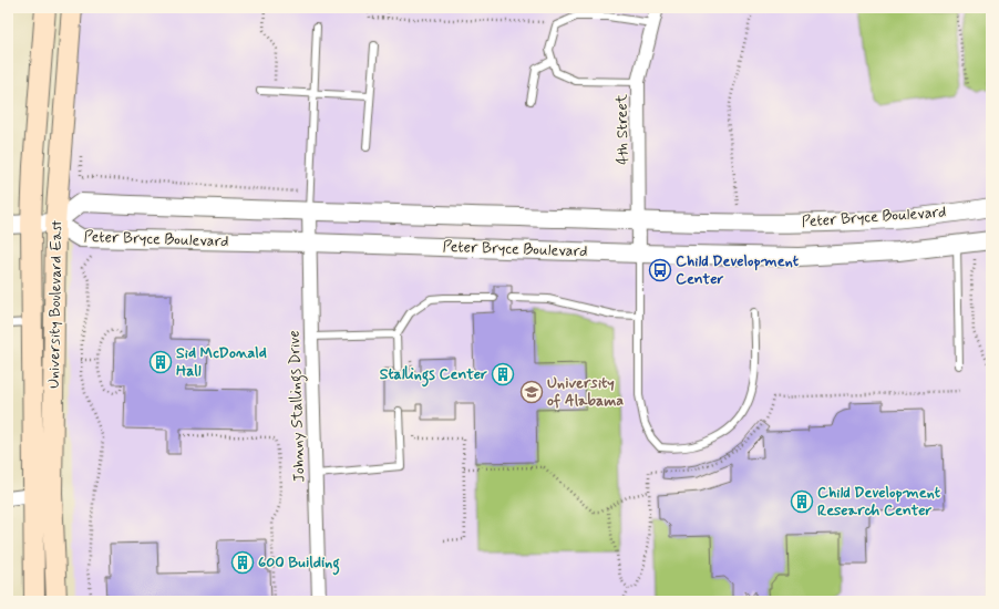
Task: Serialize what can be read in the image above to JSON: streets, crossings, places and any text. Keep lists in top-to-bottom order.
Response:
{
  "streets": {
    "main road": ["University Boulevard East"],
    "street": ["4th Street", "Peter Bryce Boulevard", "Johnny Stallings Drive"]
  },
  "crossings": [
    ["4th Street", "Peter Bryce Boulevard"],
    ["Peter Bryce Boulevard", "University Boulevard East"],
    ["Peter Bryce Boulevard", "Johnny Stallings Drive"]
  ],
  "places": {
    "bus stop": ["Child Development Center"],
    "building": [
      "Sid McDonald Hall",
      "Stallings Center",
      "Child Development Research Center",
      "600 Building"
    ],
    "school or university": ["University of Alabama"]
  }
}
